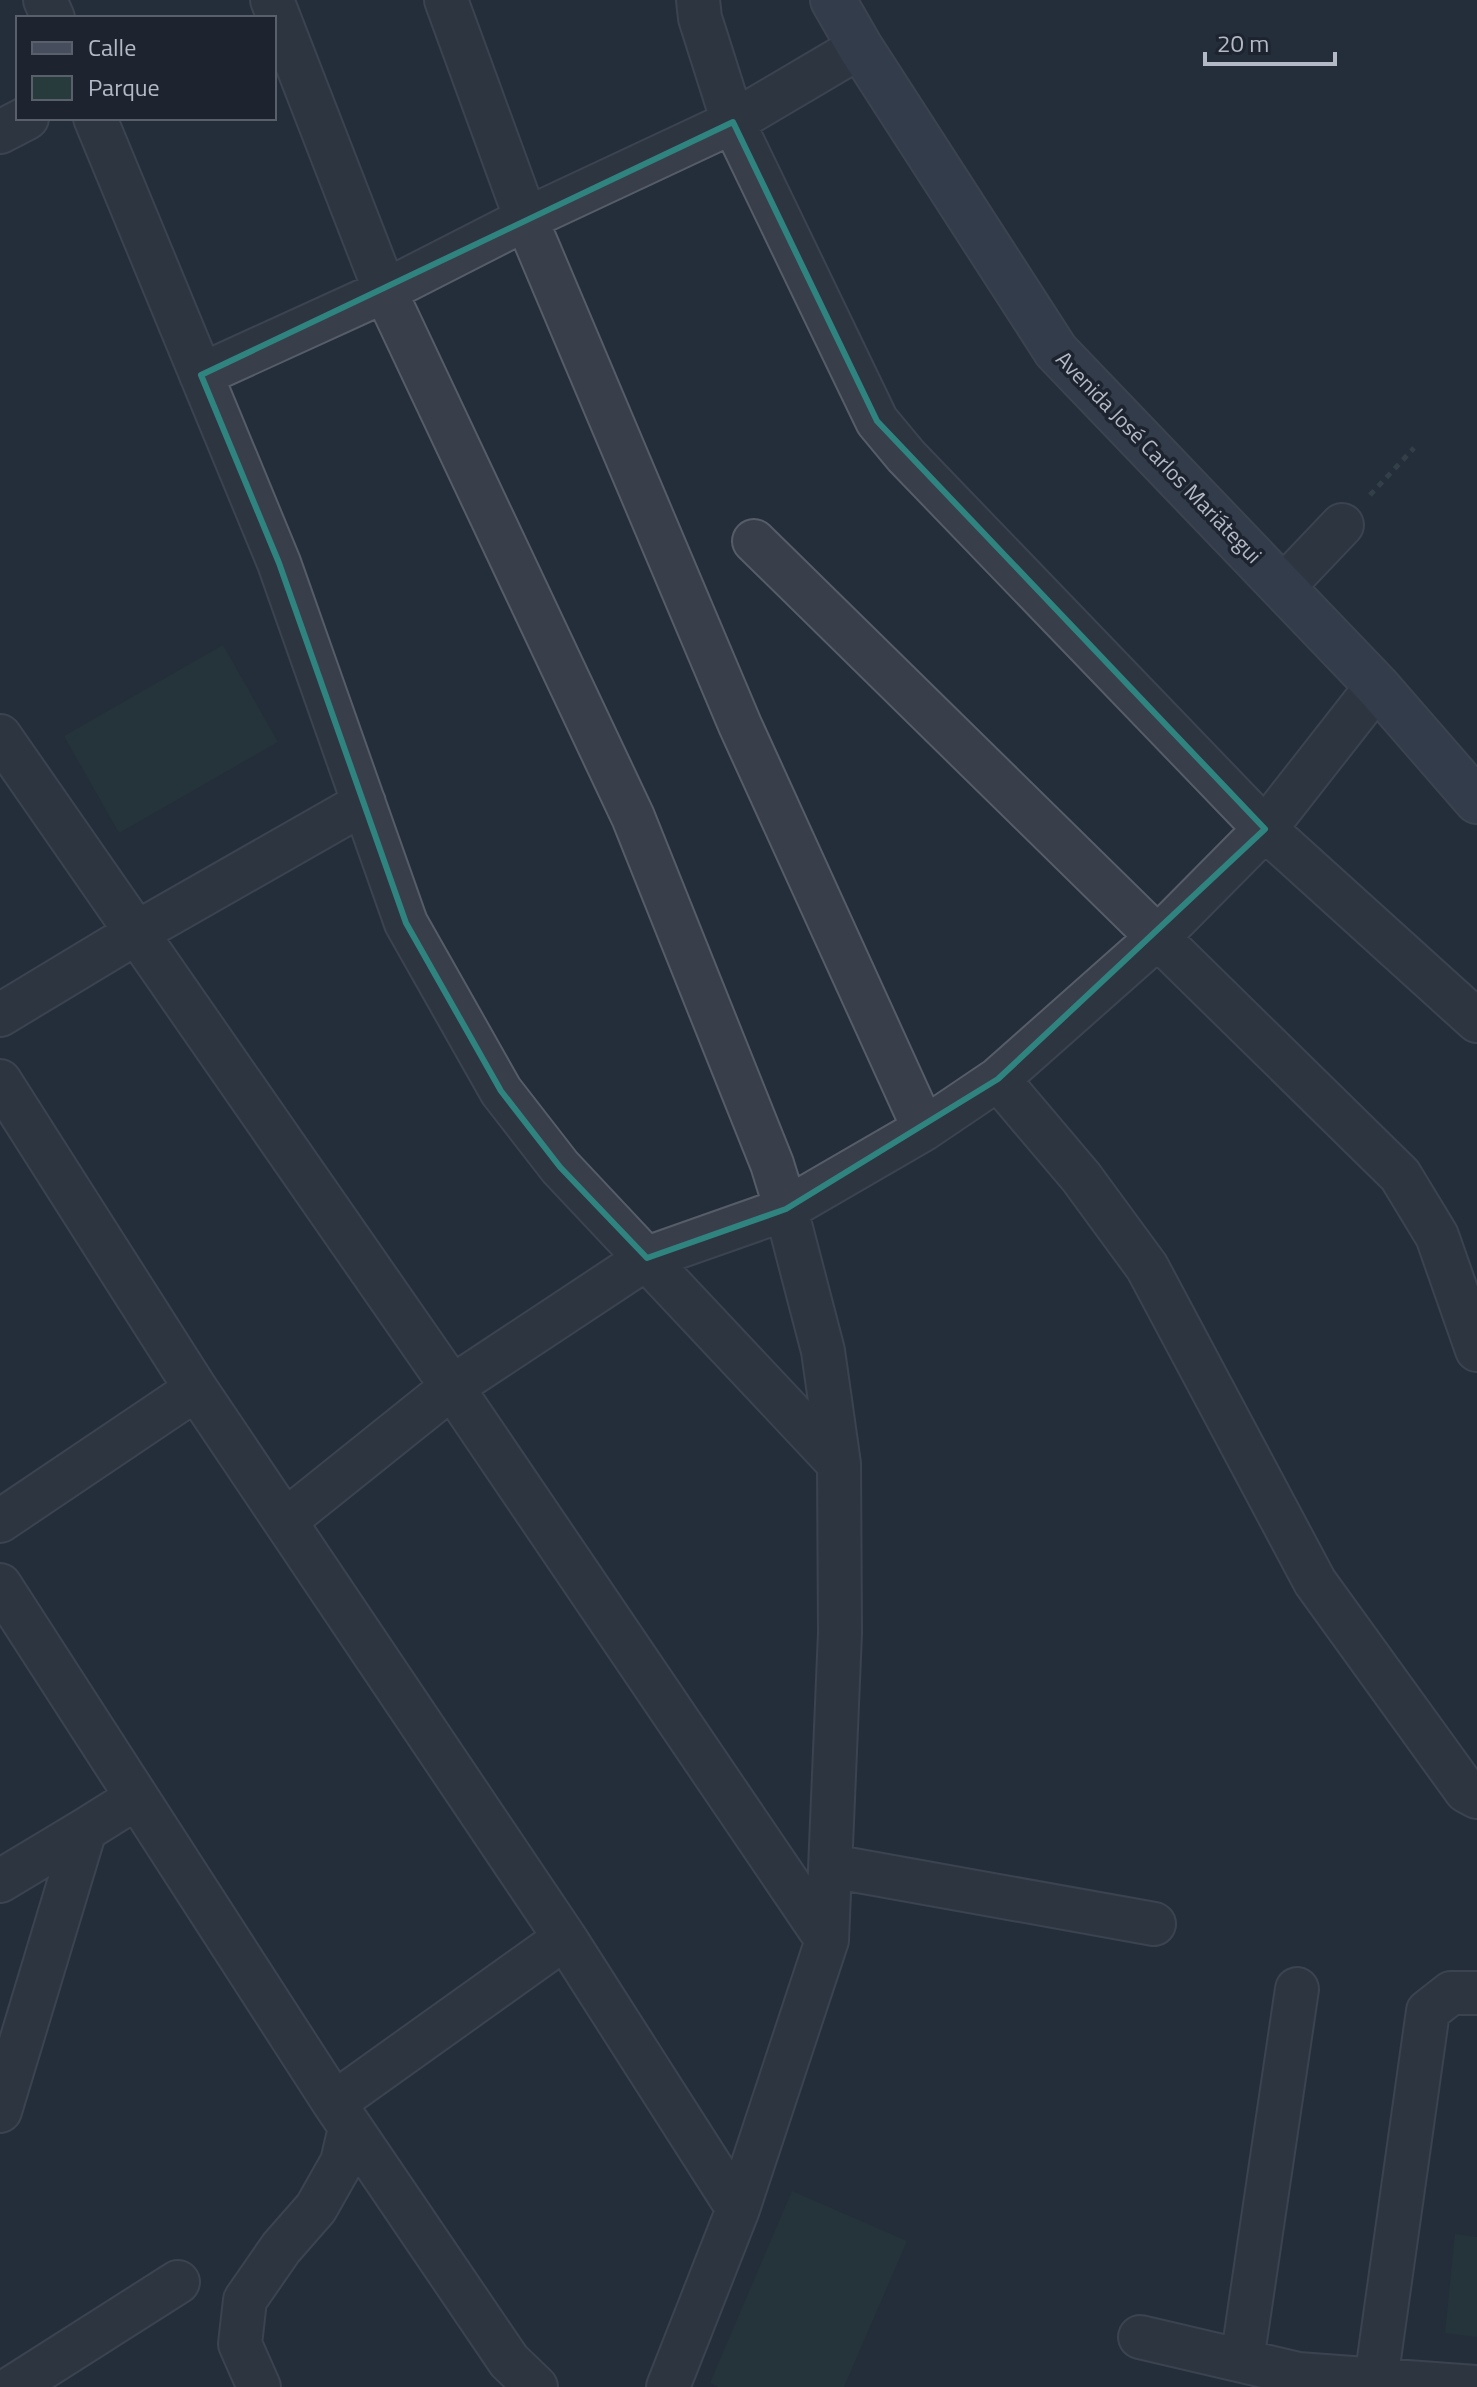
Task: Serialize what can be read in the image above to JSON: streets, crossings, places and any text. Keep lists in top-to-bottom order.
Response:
{
  "streets": {
    "street": ["Avenida José Carlos Mariátegui"]
  },
  "legend": ["Calle", "Parque"],
  "scale_bar": "20 m"
}
